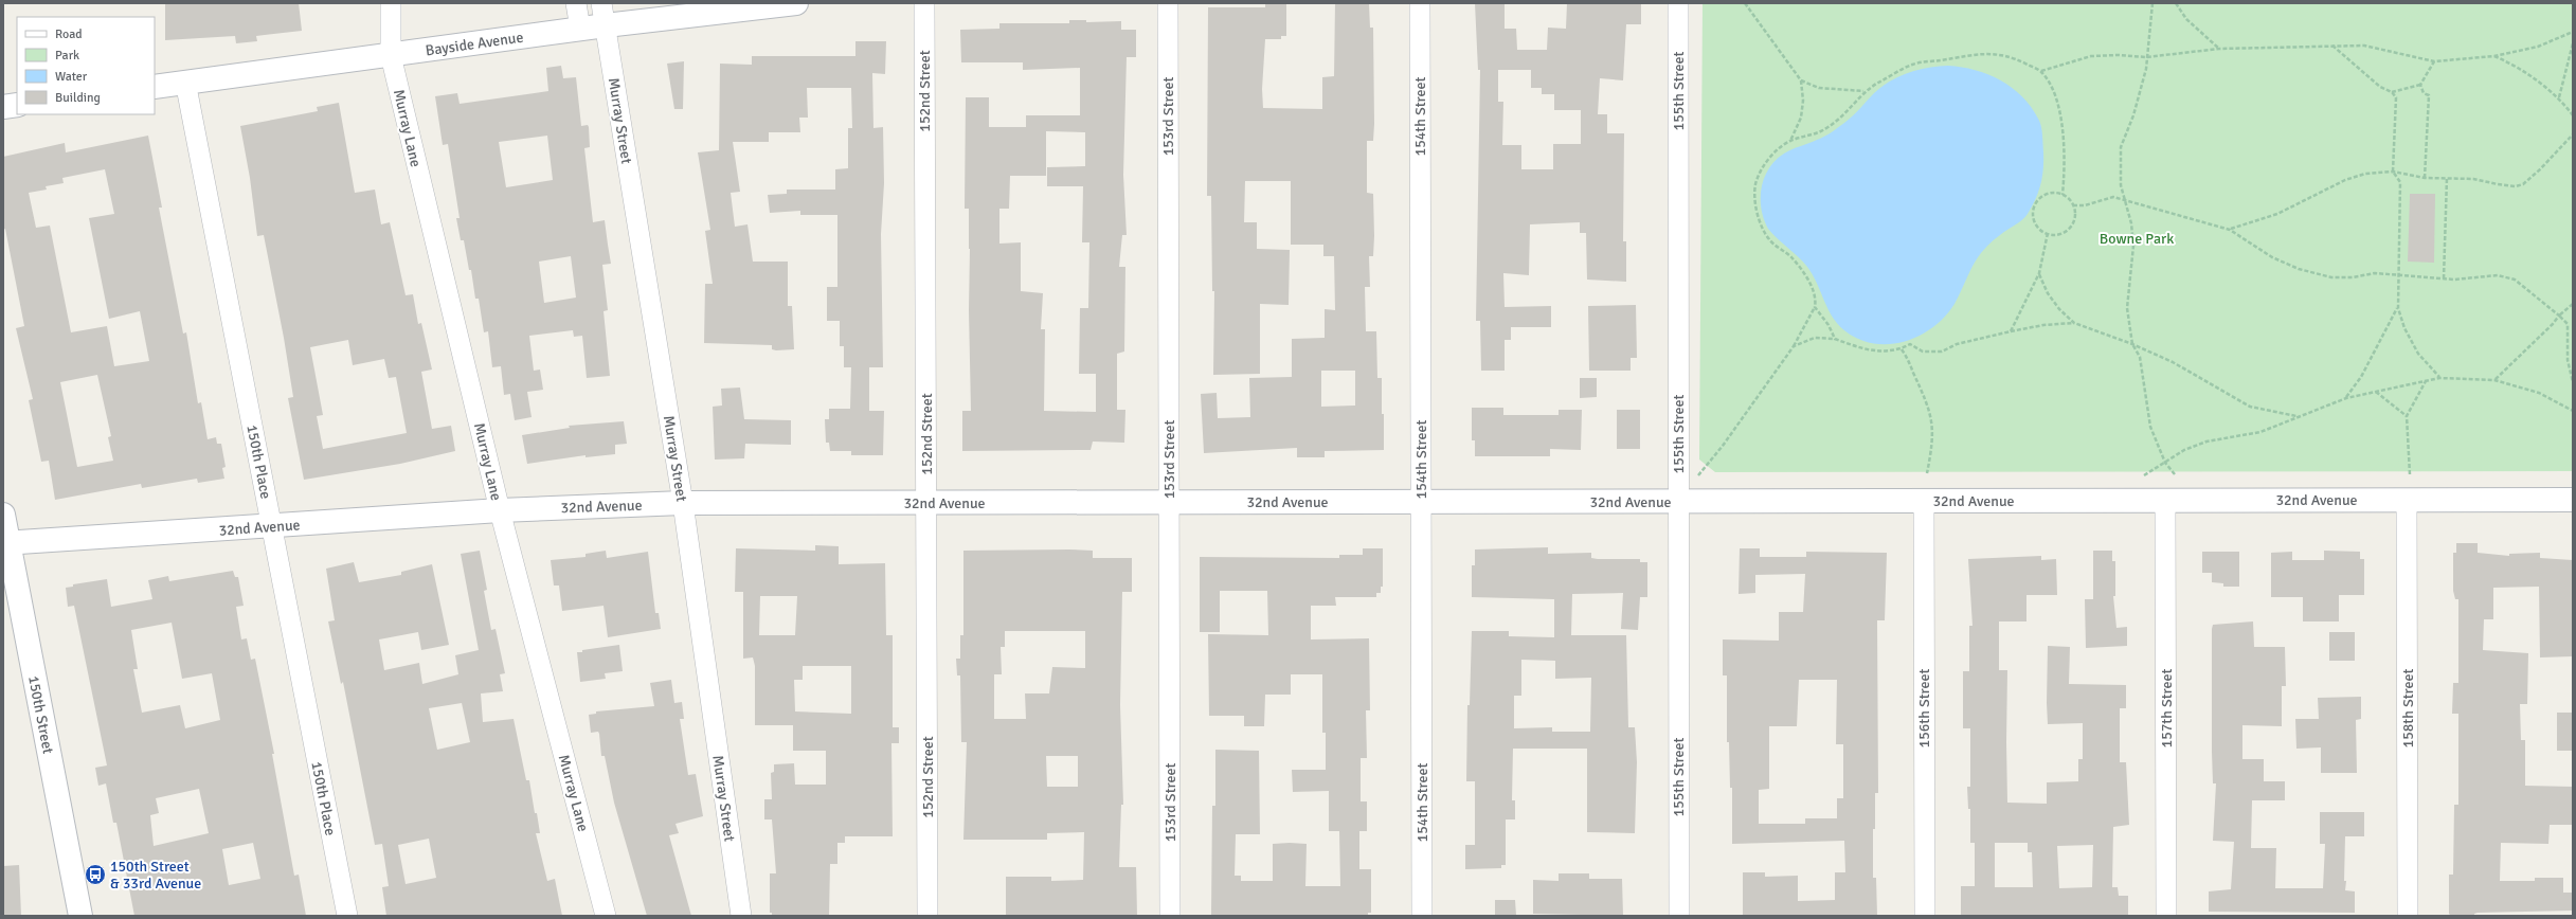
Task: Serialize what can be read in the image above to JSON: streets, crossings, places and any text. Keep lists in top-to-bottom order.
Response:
{
  "streets": {
    "street": [
      "Bayside Avenue",
      "152nd Street",
      "155th Street",
      "153rd Street",
      "154th Street",
      "Murray Street",
      "Murray Lane",
      "150th Place",
      "32nd Avenue",
      "156th Street",
      "157th Street",
      "158th Street",
      "150th Street"
    ]
  },
  "crossings": [
    ["Bayside Avenue", "Murray Street"],
    ["Bayside Avenue", "Murray Lane"],
    ["Bayside Avenue", "150th Place"],
    ["152nd Street", "32nd Avenue"],
    ["155th Street", "32nd Avenue"],
    ["153rd Street", "32nd Avenue"],
    ["154th Street", "32nd Avenue"],
    ["Murray Street", "32nd Avenue"],
    ["Murray Lane", "32nd Avenue"],
    ["150th Place", "32nd Avenue"],
    ["32nd Avenue", "156th Street"],
    ["32nd Avenue", "157th Street"],
    ["32nd Avenue", "158th Street"],
    ["32nd Avenue", "150th Street"]
  ],
  "parks": ["Bowne Park"],
  "places": {
    "bus stop": ["150th Street & 33rd Avenue"]
  },
  "legend": [
    "Road",
    "Park",
    "Water",
    "Building"
  ]
}
